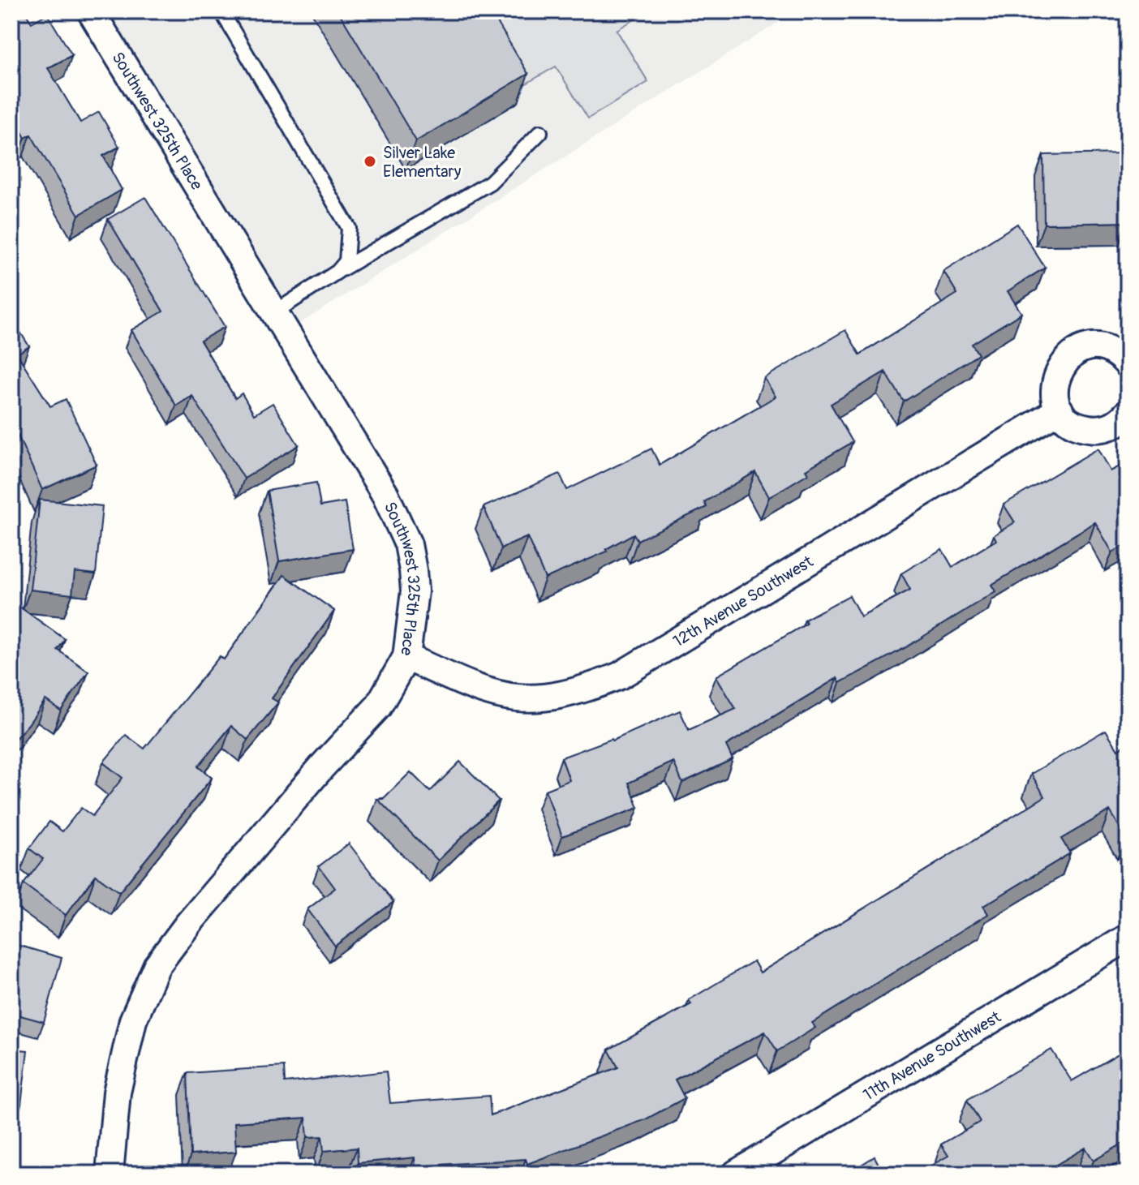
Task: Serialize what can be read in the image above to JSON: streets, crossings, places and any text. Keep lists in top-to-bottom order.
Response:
{
  "streets": {
    "street": ["Southwest 325th Place", "12th Avenue Southwest", "11th Avenue Southwest"]
  },
  "crossings": [
    ["Southwest 325th Place", "12th Avenue Southwest"]
  ],
  "places": ["Silver Lake Elementary"]
}
